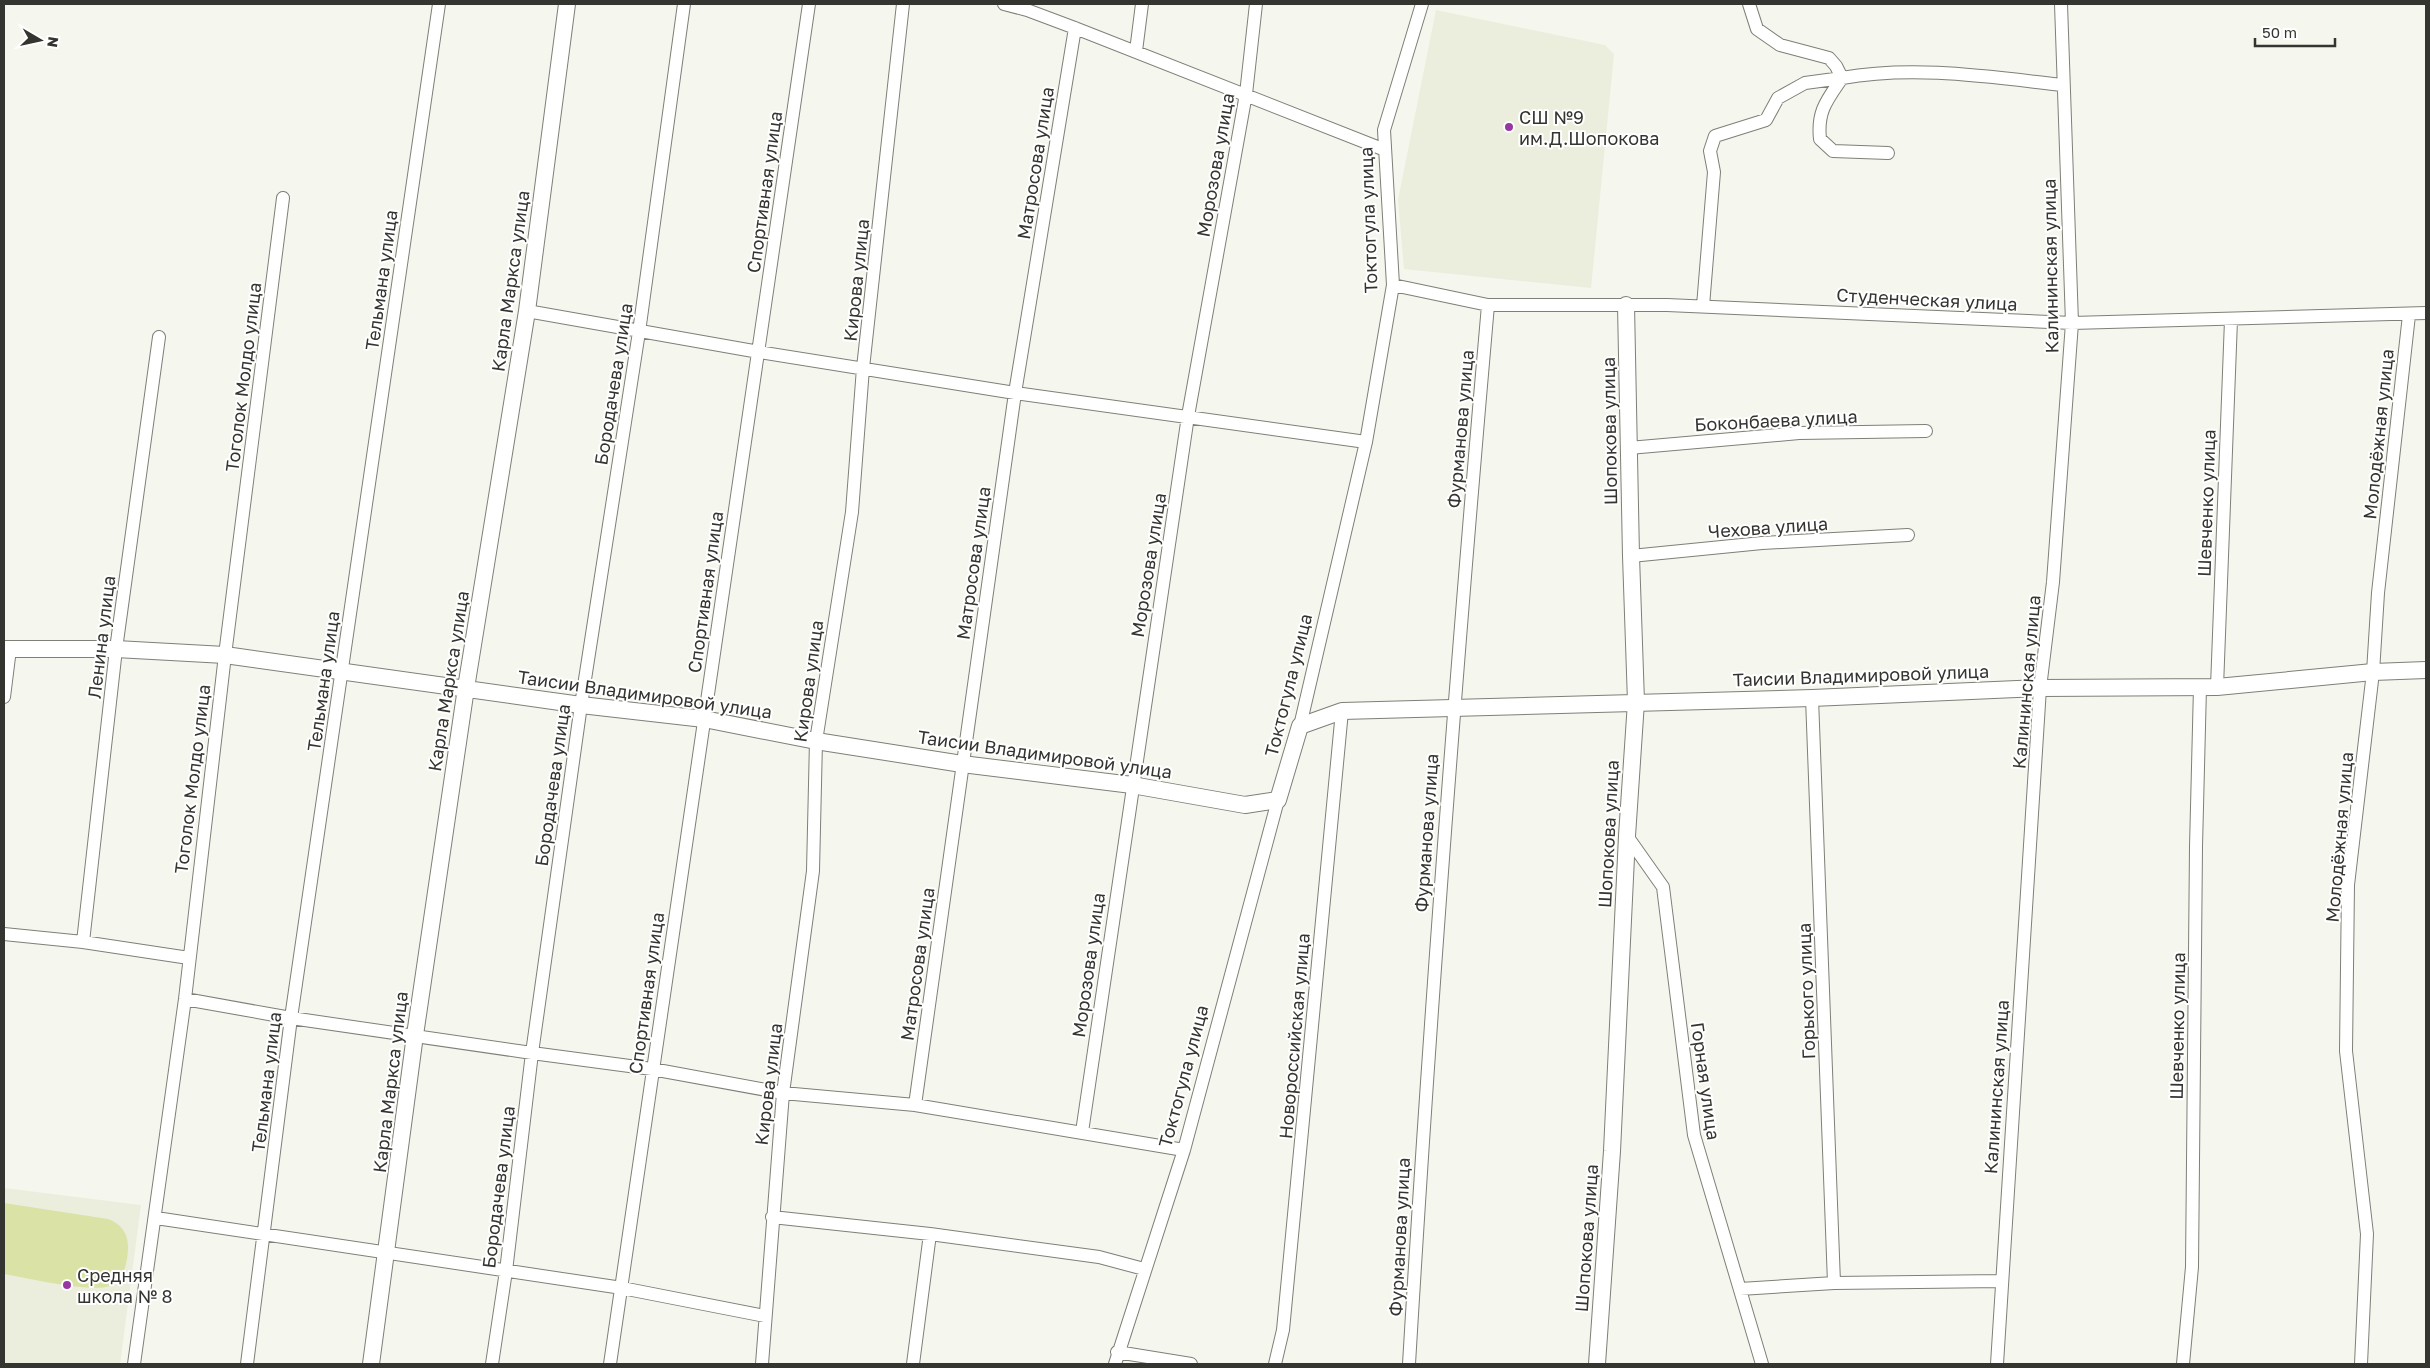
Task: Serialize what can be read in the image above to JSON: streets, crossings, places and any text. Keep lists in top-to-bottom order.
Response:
{
  "streets": {
    "street": [
      "Матросова улица",
      "Морозова улица",
      "Спортивная улица",
      "Токтогула улица",
      "Калининская улица",
      "Тельмана улица",
      "Кирова улица",
      "Карла Маркса улица",
      "Студенческая улица",
      "Тоголок Молдо улица",
      "Бородачева улица",
      "Боконбаева улица",
      "Фурманова улица",
      "Шопокова улица",
      "Молодёжная улица",
      "Шевченко улица",
      "Чехова улица",
      "Ленина улица",
      "Таисии Владимировой улица",
      "Горького улица",
      "Новороссийская улица",
      "Горная улица"
    ]
  },
  "crossings": [
    ["Матросова улица", "Таисии Владимировой улица"],
    ["Морозова улица", "Таисии Владимировой улица"],
    ["Спортивная улица", "Таисии Владимировой улица"],
    ["Токтогула улица", "Таисии Владимировой улица"],
    ["Калининская улица", "Студенческая улица"],
    ["Калининская улица", "Таисии Владимировой улица"],
    ["Тельмана улица", "Таисии Владимировой улица"],
    ["Кирова улица", "Таисии Владимировой улица"],
    ["Карла Маркса улица", "Таисии Владимировой улица"],
    ["Студенческая улица", "Шопокова улица"],
    ["Студенческая улица", "Молодёжная улица"],
    ["Студенческая улица", "Шевченко улица"],
    ["Тоголок Молдо улица", "Таисии Владимировой улица"],
    ["Бородачева улица", "Таисии Владимировой улица"],
    ["Боконбаева улица", "Шопокова улица"],
    ["Фурманова улица", "Таисии Владимировой улица"],
    ["Шопокова улица", "Чехова улица"],
    ["Шопокова улица", "Таисии Владимировой улица"],
    ["Шопокова улица", "Горная улица"],
    ["Молодёжная улица", "Таисии Владимировой улица"],
    ["Шевченко улица", "Таисии Владимировой улица"],
    ["Ленина улица", "Таисии Владимировой улица"],
    ["Таисии Владимировой улица", "Горького улица"],
    ["Таисии Владимировой улица", "Новороссийская улица"]
  ],
  "places": ["СШ №9 им.Д.Шопокова", "Средняя школа № 8"],
  "scale_bar": "50 m",
  "north": "right"
}
